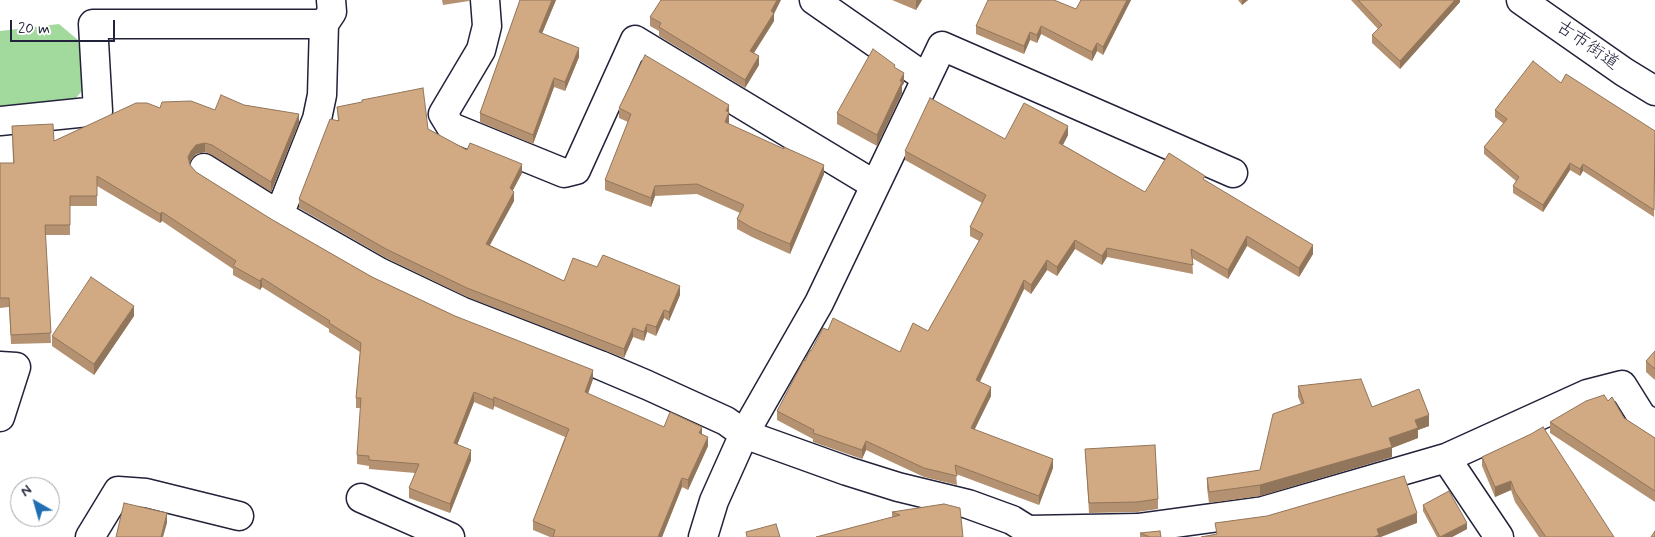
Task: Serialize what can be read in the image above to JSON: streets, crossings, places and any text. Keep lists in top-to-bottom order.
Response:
{
  "streets": {
    "street": ["古市街道"]
  },
  "scale_bar": "20 m",
  "north": "top left"
}
